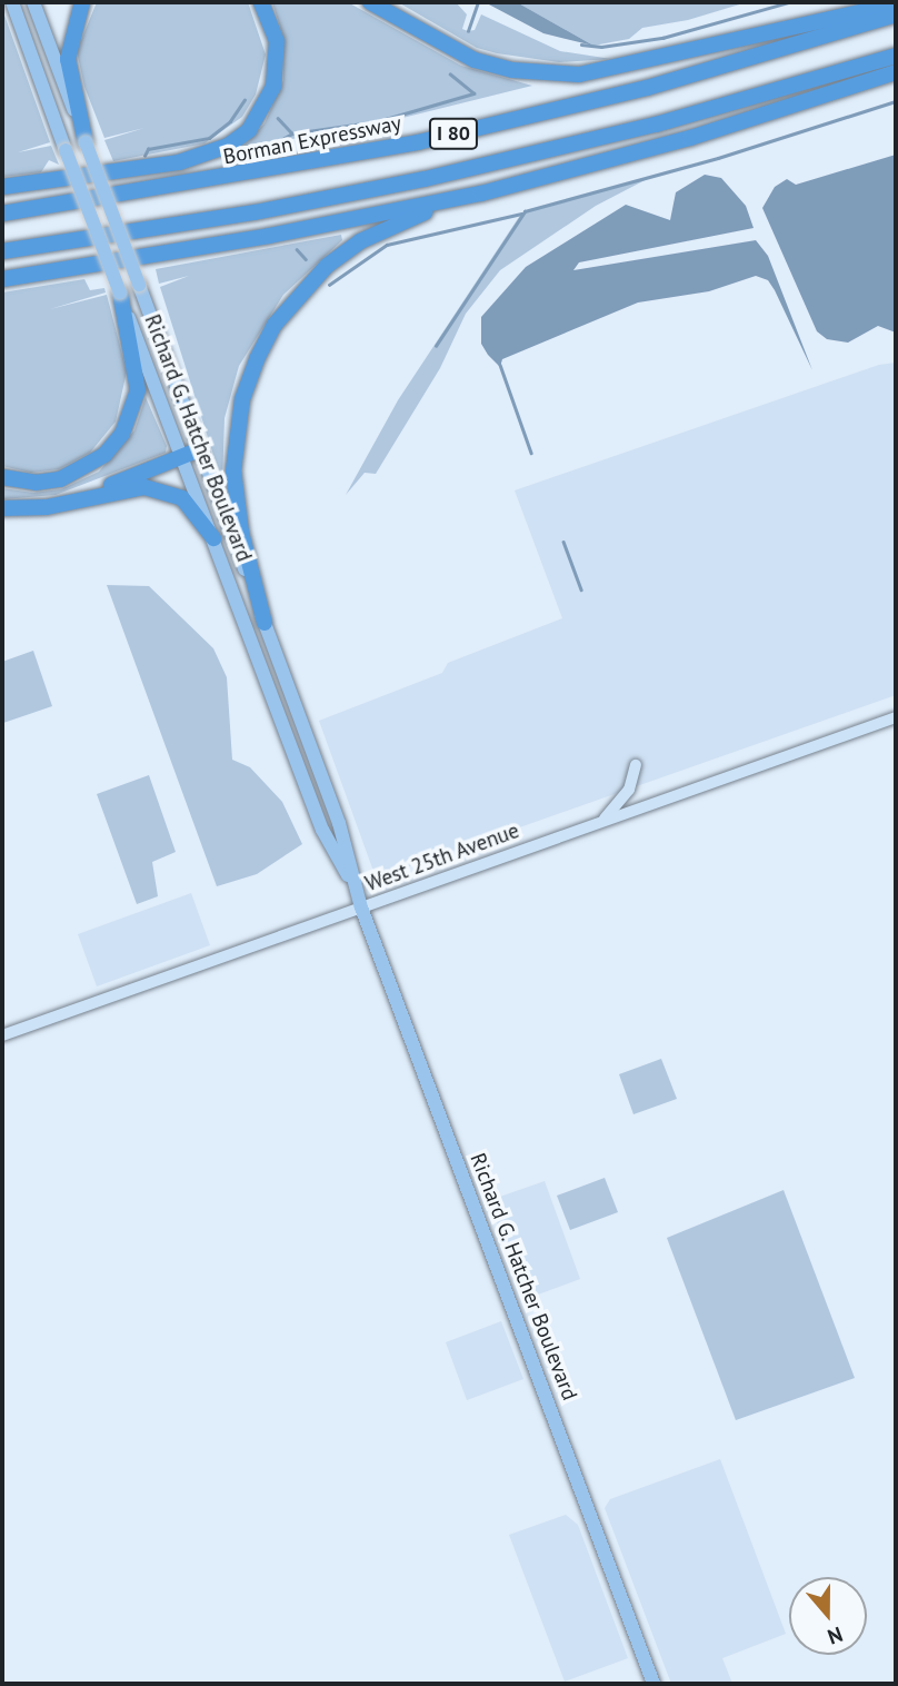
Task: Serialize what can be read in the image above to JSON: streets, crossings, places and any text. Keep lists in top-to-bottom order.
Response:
{
  "streets": {
    "highway": ["I 80", "Borman Expressway"],
    "main road": ["Richard G. Hatcher Boulevard"],
    "street": ["West 25th Avenue"]
  },
  "crossings": [
    ["Richard G. Hatcher Boulevard", "West 25th Avenue"]
  ],
  "north": "bottom"
}
